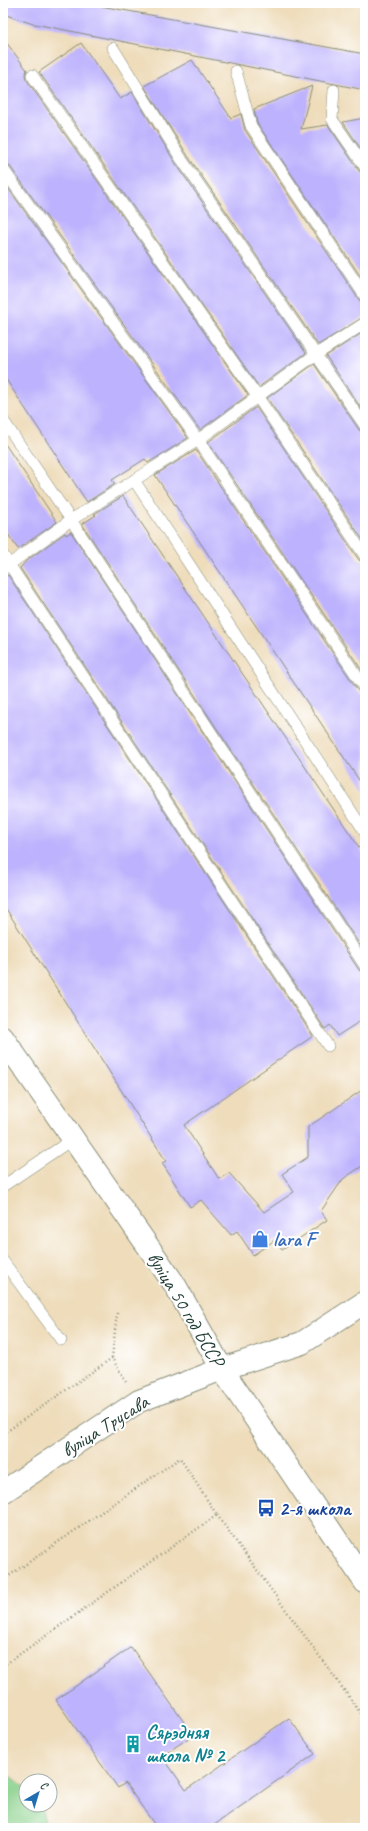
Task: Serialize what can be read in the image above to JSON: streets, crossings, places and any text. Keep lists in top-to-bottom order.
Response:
{
  "streets": {
    "street": ["вуліца 50 год БССР", "вуліца Трусава"]
  },
  "crossings": [
    ["вуліца 50 год БССР", "вуліца Трусава"]
  ],
  "places": {
    "shop": ["lara F"],
    "bus stop": ["2-я школа"],
    "building": ["Сярэдняя школа № 2"]
  },
  "north": "top right"
}
